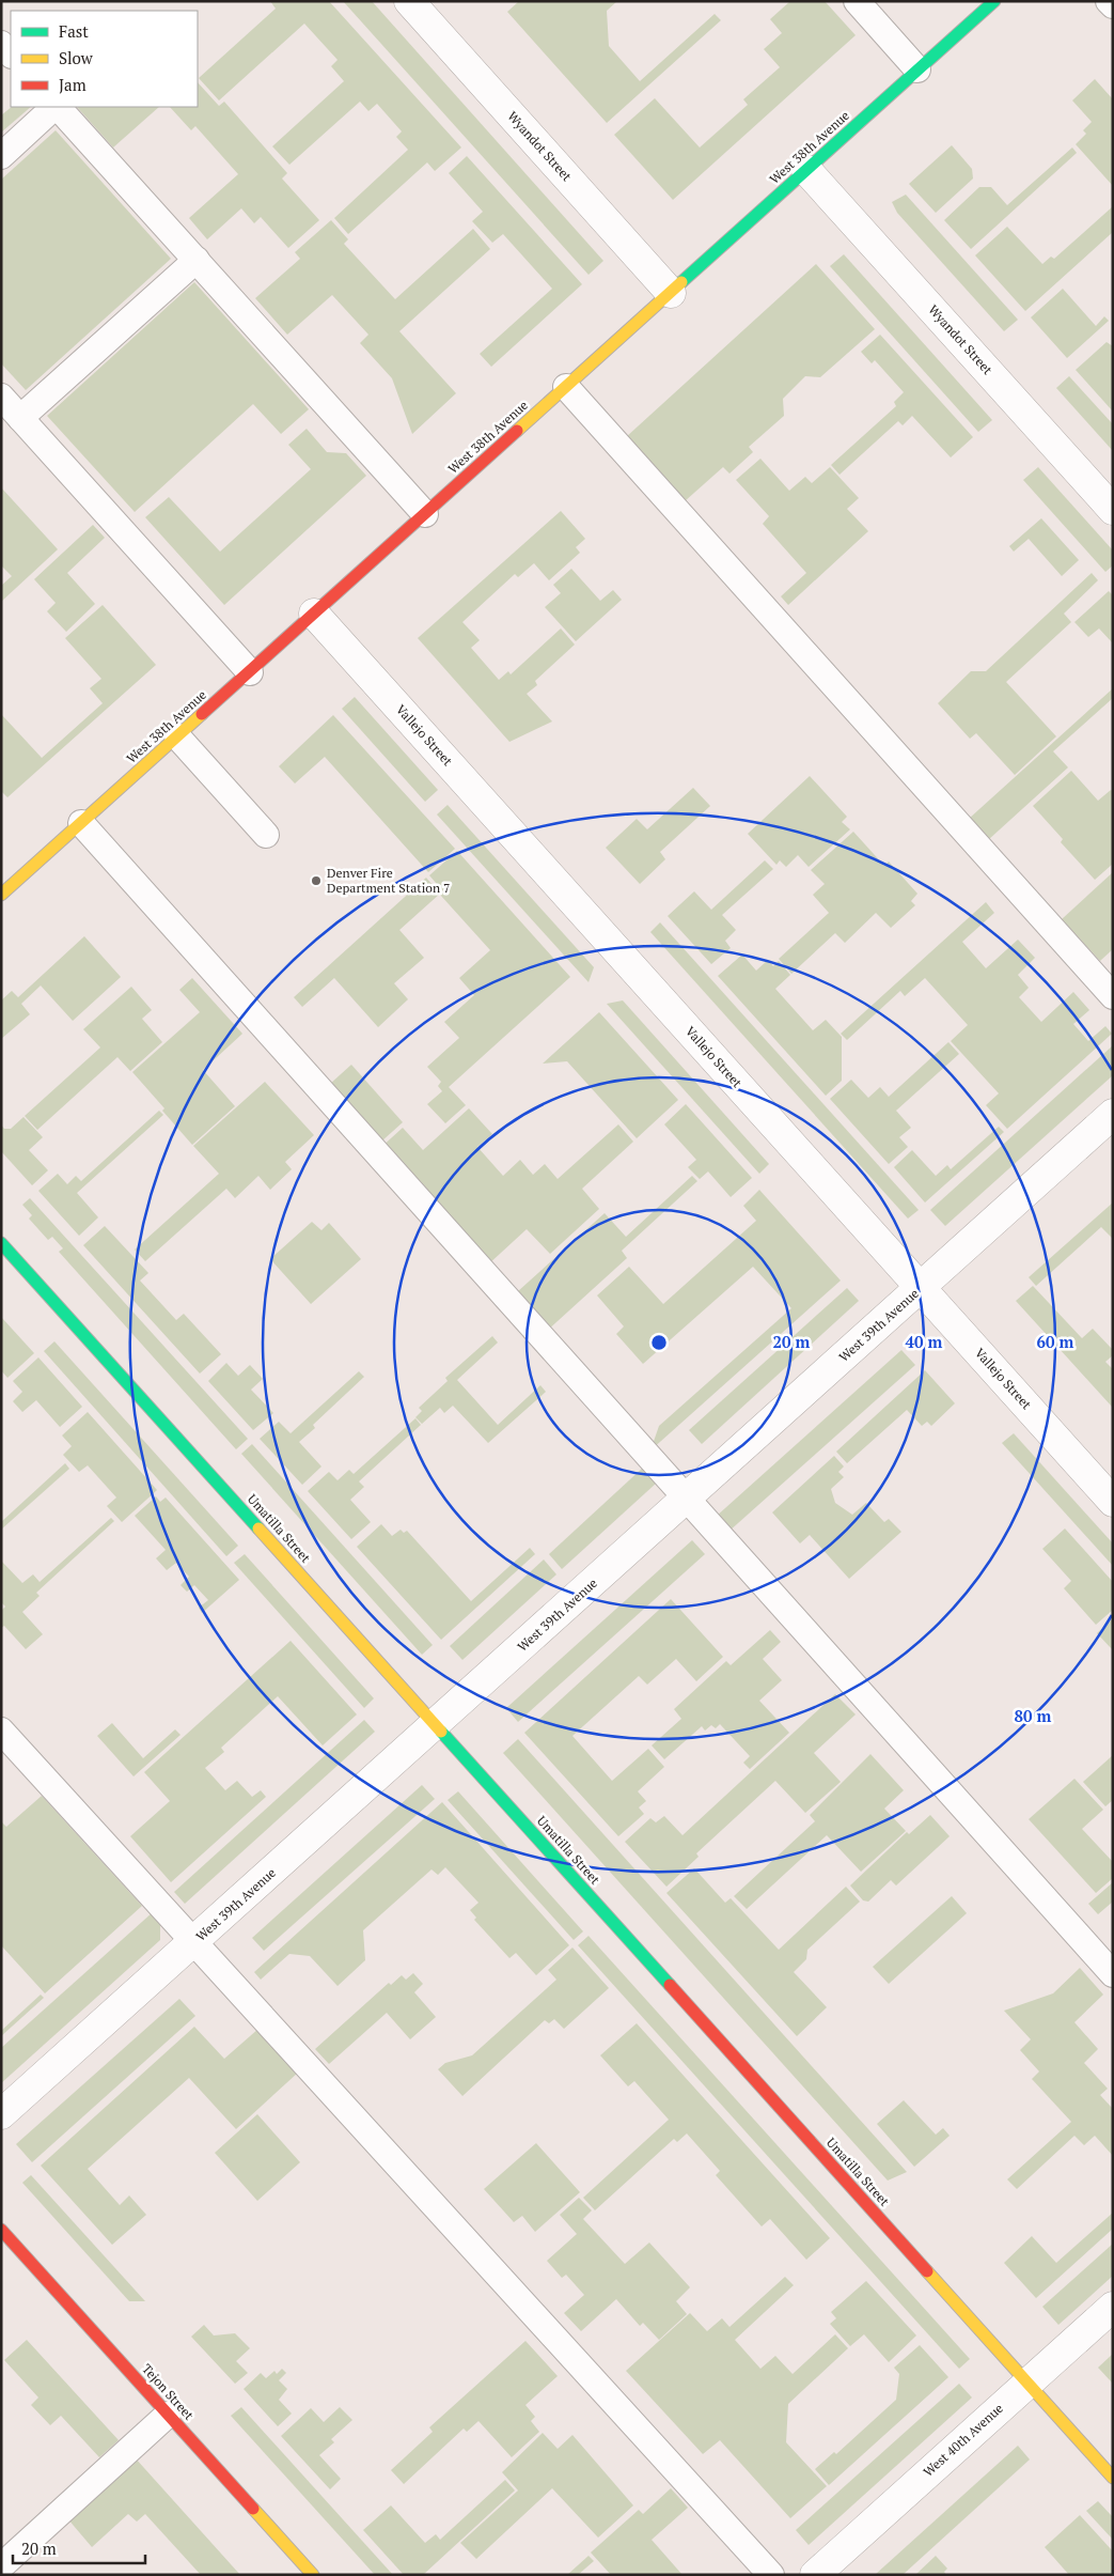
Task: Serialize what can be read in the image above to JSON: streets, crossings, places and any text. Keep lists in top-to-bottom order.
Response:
{
  "streets": {
    "street": [
      "Wyandot Street",
      "West 38th Avenue",
      "Vallejo Street",
      "West 39th Avenue",
      "Umatilla Street",
      "Tejon Street",
      "West 40th Avenue"
    ]
  },
  "crossings": [
    ["Wyandot Street", "West 38th Avenue"],
    ["West 38th Avenue", "Vallejo Street"],
    ["Vallejo Street", "West 39th Avenue"],
    ["West 39th Avenue", "Umatilla Street"],
    ["Umatilla Street", "West 40th Avenue"]
  ],
  "places": ["Denver Fire Department Station 7"],
  "legend": ["Fast", "Slow", "Jam"],
  "scale_bar": "20 m",
  "rings": [
    "20 m",
    "40 m",
    "60 m",
    "80 m"
  ]
}
